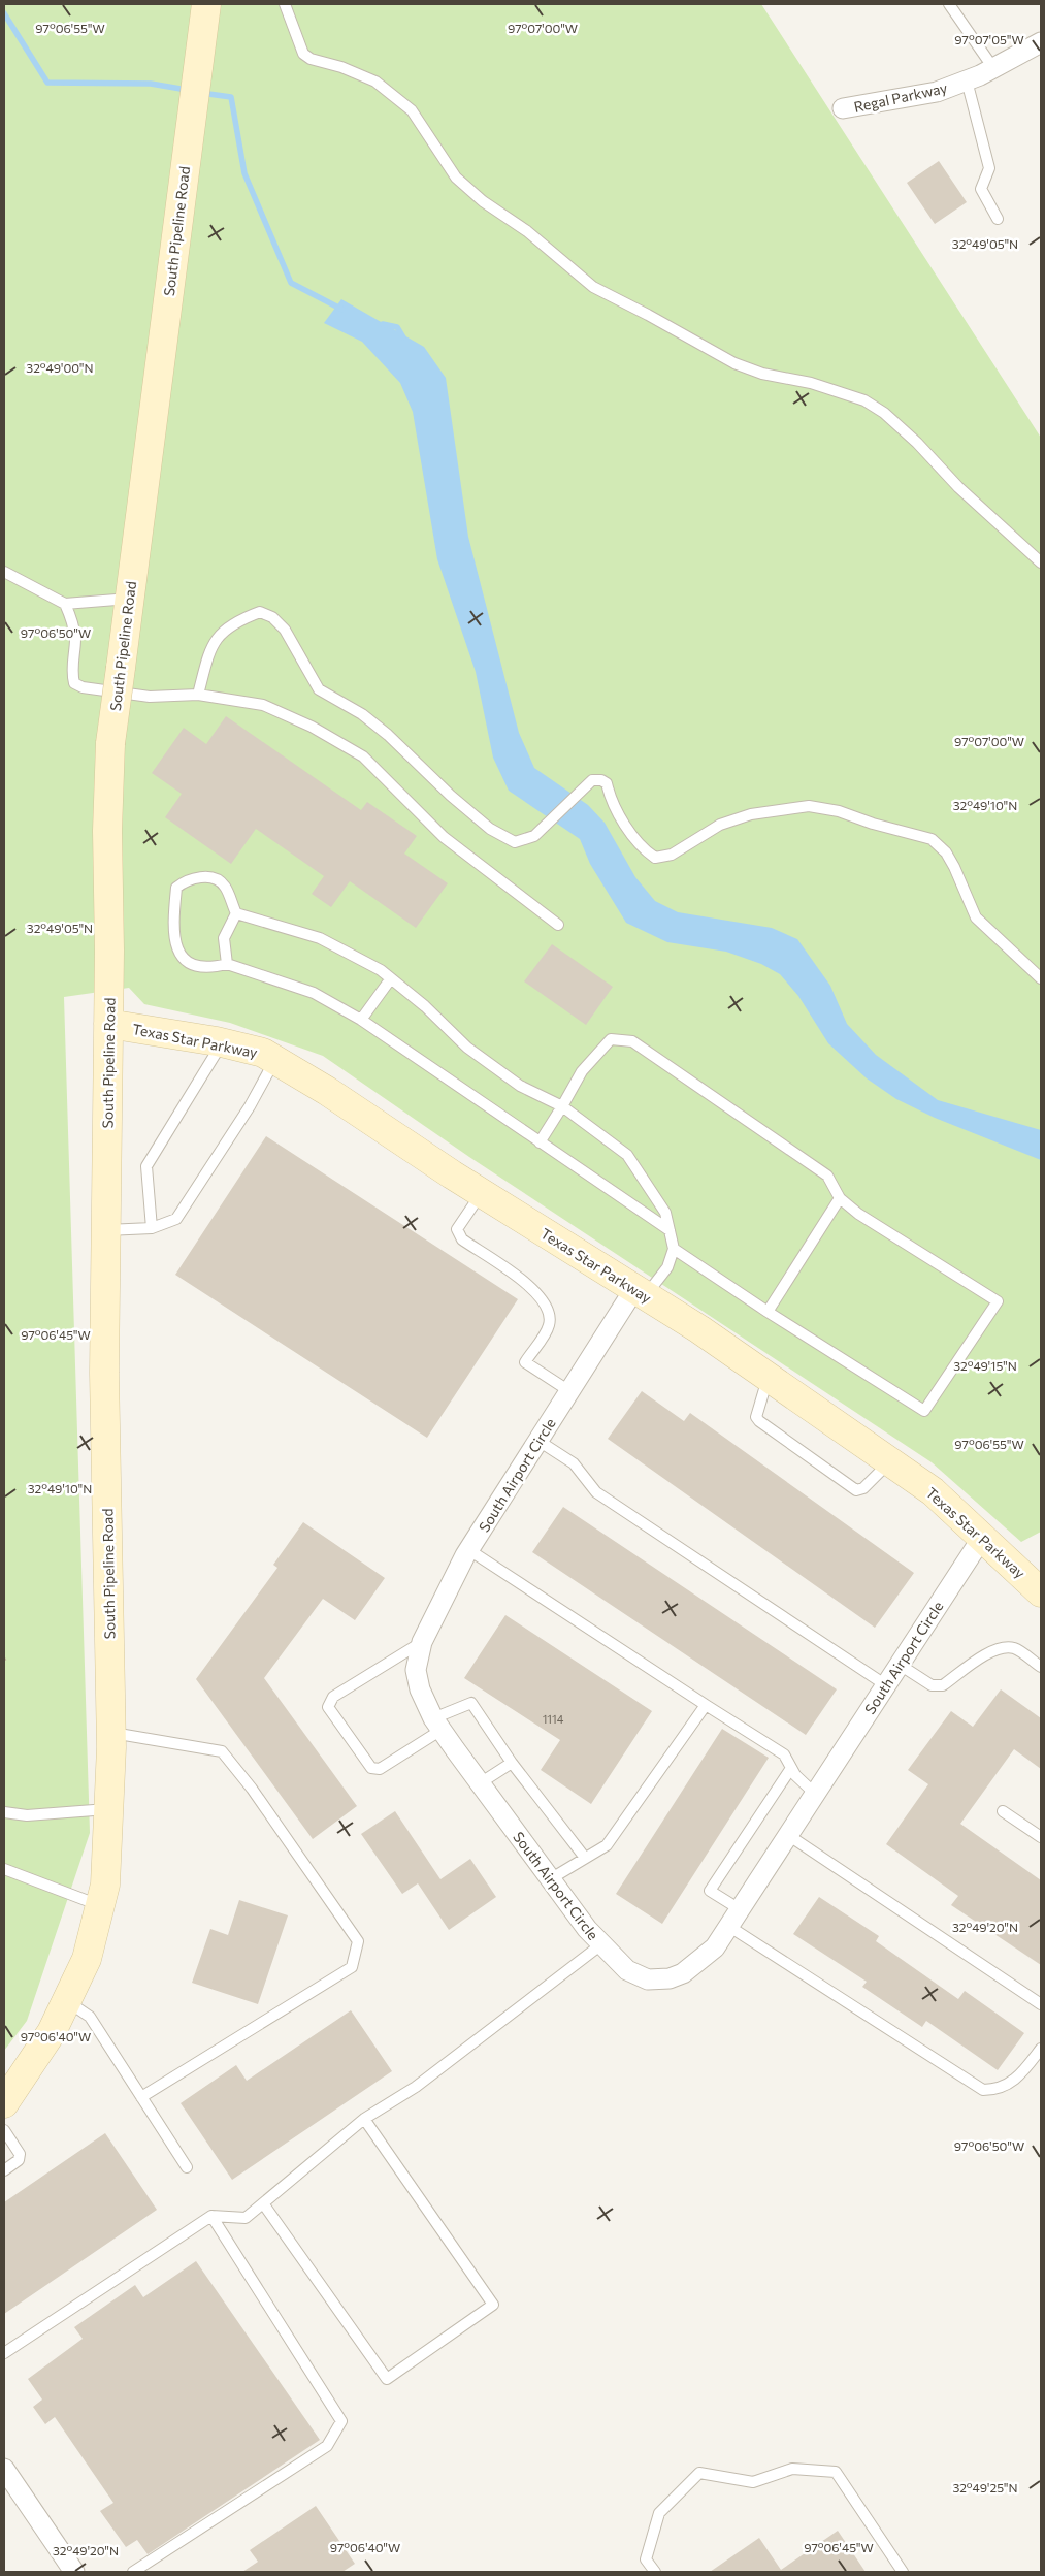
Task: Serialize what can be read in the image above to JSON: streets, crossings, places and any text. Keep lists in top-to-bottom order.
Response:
{
  "streets": {
    "street": [
      "Regal Parkway",
      "South Pipeline Road",
      "Texas Star Parkway",
      "South Airport Circle"
    ]
  },
  "crossings": [
    ["South Pipeline Road", "Texas Star Parkway"],
    ["Texas Star Parkway", "South Airport Circle"]
  ],
  "house_numbers": ["1114"],
  "coordinates": [
    "97°07'00\"W",
    "97°06'55\"W",
    "97°07'05\"W",
    "32°49'05\"N",
    "32°49'00\"N",
    "97°06'50\"W",
    "32°49'10\"N",
    "97°06'45\"W",
    "32°49'15\"N",
    "32°49'20\"N",
    "97°06'40\"W",
    "32°49'25\"N"
  ]
}
